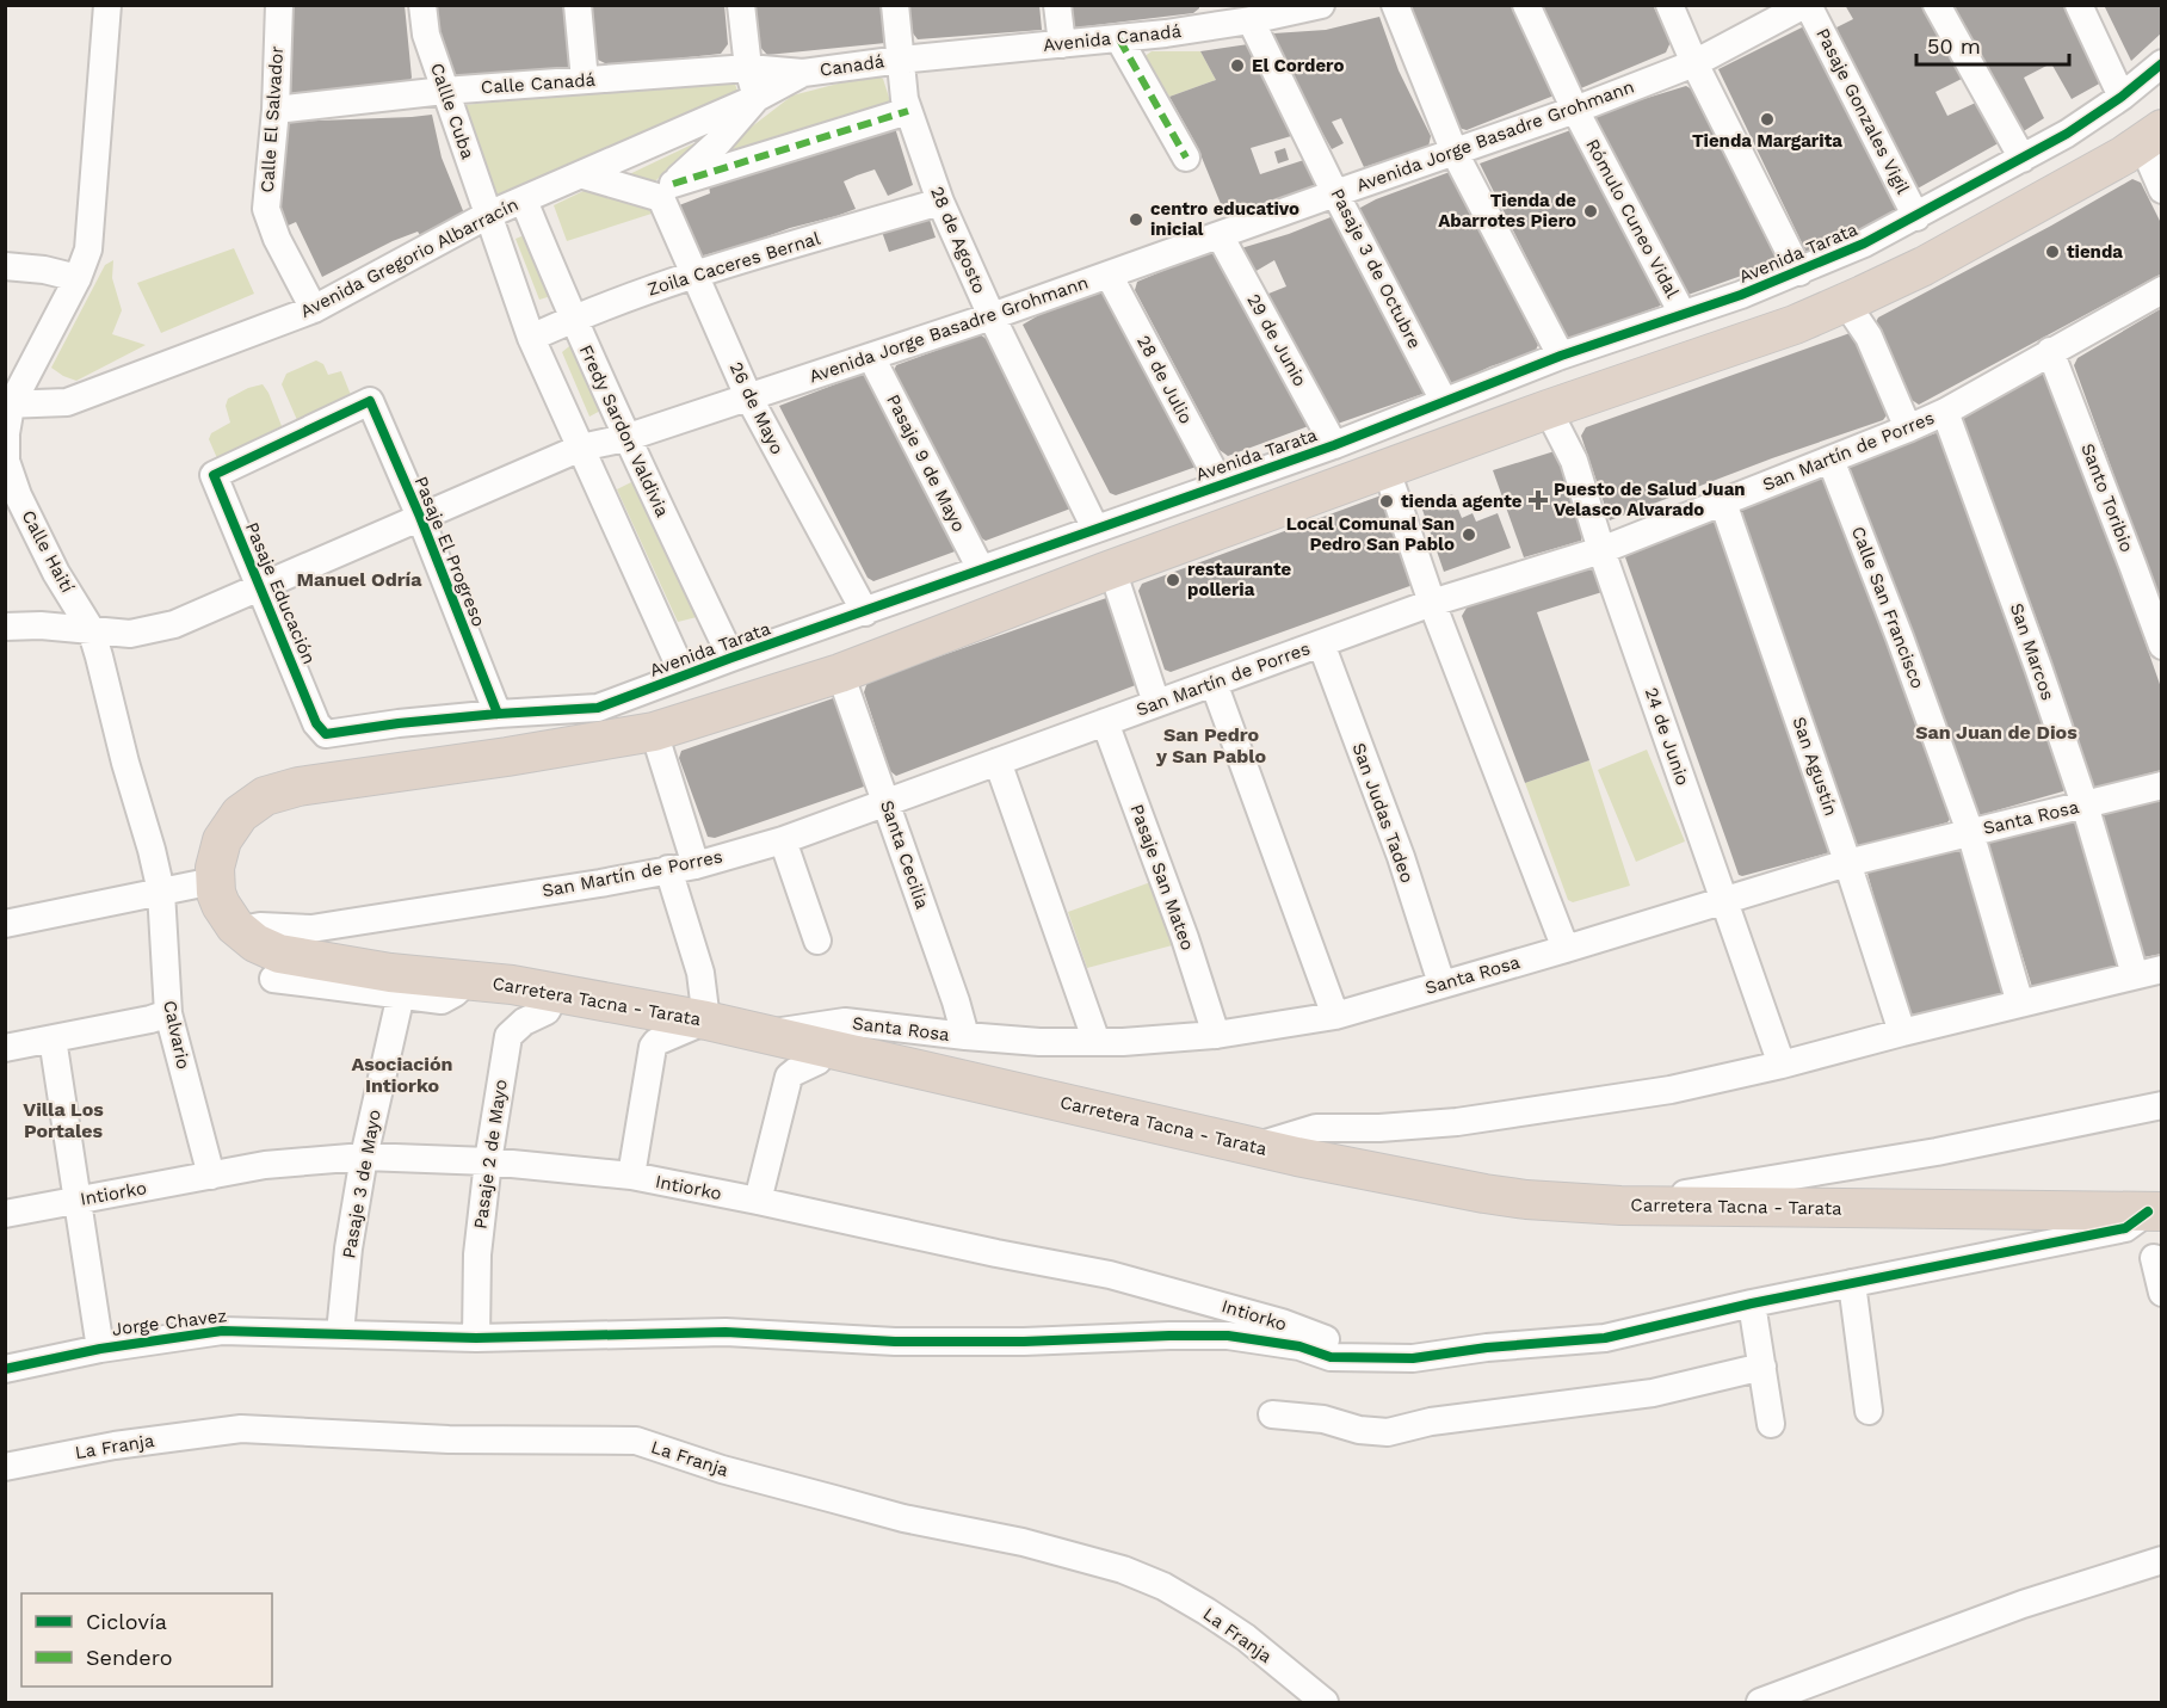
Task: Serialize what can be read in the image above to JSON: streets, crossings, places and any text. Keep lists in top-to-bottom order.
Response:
{
  "streets": {
    "highway": ["Avenida Tarata", "Carretera Tacna - Tarata"],
    "street": [
      "Avenida Canadá",
      "Canadá",
      "Calle Canadá",
      "Callle Cuba",
      "Pasaje Gonzales Vigil",
      "Calle El Salvador",
      "Avenida Jorge Basadre Grohmann",
      "Rómulo Cuneo Vidal",
      "28 de Agosto",
      "Avenida Gregorio Albarracín",
      "Zoila Caceres Bernal",
      "Pasaje 3 de Octubre",
      "29 de Junio",
      "28 de Julio",
      "26 de Mayo",
      "Fredy Sardon Valdivia",
      "San Martín de Porres",
      "Pasaje 9 de Mayo",
      "Santo Toribio",
      "Calle Haití",
      "Pasaje El Progreso",
      "Pasaje Educación",
      "Calle San Francisco",
      "San Marcos",
      "24 de Junio",
      "San Agustín",
      "San Judas Tadeo",
      "Santa Rosa",
      "Santa Cecilia",
      "Pasaje San Mateo",
      "Calvario",
      "Pasaje 2 de Mayo",
      "Pasaje 3 de Mayo",
      "Intiorko",
      "Jorge Chavez",
      "La Franja"
    ]
  },
  "crossings": [
    ["Avenida Canadá", "Canadá"],
    ["Avenida Canadá", "28 de Agosto"],
    ["Avenida Canadá", "Pasaje 3 de Octubre"],
    ["Canadá", "Calle Canadá"],
    ["Canadá", "28 de Agosto"],
    ["Canadá", "Avenida Gregorio Albarracín"],
    ["Calle Canadá", "Callle Cuba"],
    ["Calle Canadá", "Calle El Salvador"],
    ["Calle Canadá", "Avenida Gregorio Albarracín"],
    ["Callle Cuba", "Avenida Gregorio Albarracín"],
    ["Pasaje Gonzales Vigil", "Avenida Jorge Basadre Grohmann"],
    ["Pasaje Gonzales Vigil", "Avenida Tarata"],
    ["Calle El Salvador", "Avenida Gregorio Albarracín"],
    ["Avenida Jorge Basadre Grohmann", "Rómulo Cuneo Vidal"],
    ["Avenida Jorge Basadre Grohmann", "28 de Agosto"],
    ["Avenida Jorge Basadre Grohmann", "Pasaje 3 de Octubre"],
    ["Avenida Jorge Basadre Grohmann", "29 de Junio"],
    ["Avenida Jorge Basadre Grohmann", "28 de Julio"],
    ["Avenida Jorge Basadre Grohmann", "26 de Mayo"],
    ["Avenida Jorge Basadre Grohmann", "Fredy Sardon Valdivia"],
    ["Avenida Jorge Basadre Grohmann", "Pasaje 9 de Mayo"],
    ["Avenida Jorge Basadre Grohmann", "Calle Haití"],
    ["Avenida Jorge Basadre Grohmann", "Pasaje El Progreso"],
    ["Avenida Jorge Basadre Grohmann", "Pasaje Educación"],
    ["Rómulo Cuneo Vidal", "Avenida Tarata"],
    ["28 de Agosto", "Avenida Tarata"],
    ["28 de Agosto", "Zoila Caceres Bernal"],
    ["Avenida Tarata", "Pasaje 3 de Octubre"],
    ["Avenida Tarata", "29 de Junio"],
    ["Avenida Tarata", "28 de Julio"],
    ["Avenida Tarata", "26 de Mayo"],
    ["Avenida Tarata", "Fredy Sardon Valdivia"],
    ["Avenida Tarata", "Pasaje 9 de Mayo"],
    ["Avenida Tarata", "Pasaje El Progreso"],
    ["Avenida Tarata", "Pasaje Educación"],
    ["Avenida Tarata", "24 de Junio"],
    ["Avenida Tarata", "Santa Cecilia"],
    ["Avenida Tarata", "Carretera Tacna - Tarata"],
    ["Avenida Gregorio Albarracín", "Fredy Sardon Valdivia"],
    ["Avenida Gregorio Albarracín", "Calle Haití"],
    ["Zoila Caceres Bernal", "26 de Mayo"],
    ["Zoila Caceres Bernal", "Fredy Sardon Valdivia"],
    ["San Martín de Porres", "Santo Toribio"],
    ["San Martín de Porres", "Calle San Francisco"],
    ["San Martín de Porres", "San Marcos"],
    ["San Martín de Porres", "24 de Junio"],
    ["San Martín de Porres", "San Agustín"],
    ["San Martín de Porres", "San Judas Tadeo"],
    ["San Martín de Porres", "Santa Cecilia"],
    ["San Martín de Porres", "Pasaje San Mateo"],
    ["San Martín de Porres", "Carretera Tacna - Tarata"],
    ["Calle Haití", "Calvario"],
    ["Pasaje El Progreso", "Pasaje Educación"],
    ["Calle San Francisco", "Santa Rosa"],
    ["San Marcos", "Santa Rosa"],
    ["24 de Junio", "Santa Rosa"],
    ["San Agustín", "Santa Rosa"],
    ["San Judas Tadeo", "Santa Rosa"],
    ["Santa Rosa", "Santa Cecilia"],
    ["Santa Rosa", "Pasaje San Mateo"],
    ["Santa Rosa", "Carretera Tacna - Tarata"],
    ["Carretera Tacna - Tarata", "Pasaje 2 de Mayo"],
    ["Carretera Tacna - Tarata", "Jorge Chavez"],
    ["Calvario", "Intiorko"],
    ["Pasaje 2 de Mayo", "Intiorko"],
    ["Pasaje 2 de Mayo", "Jorge Chavez"],
    ["Pasaje 3 de Mayo", "Intiorko"],
    ["Pasaje 3 de Mayo", "Jorge Chavez"],
    ["Intiorko", "Jorge Chavez"]
  ],
  "districts": [
    "Manuel Odría",
    "San Juan de Dios",
    "San Pedro y San Pablo",
    "Asociación Intiorko",
    "Villa Los Portales"
  ],
  "places": {
    "other": [
      "El Cordero",
      "Tienda Margarita",
      "Tienda de Abarrotes Piero",
      "centro educativo inicial",
      "tienda",
      "tienda agente",
      "Local Comunal San Pedro San Pablo",
      "restaurante polleria"
    ],
    "health": ["Puesto de Salud Juan Velasco Alvarado"]
  },
  "legend": ["Ciclovía", "Sendero"],
  "scale_bar": "50 m"
}
